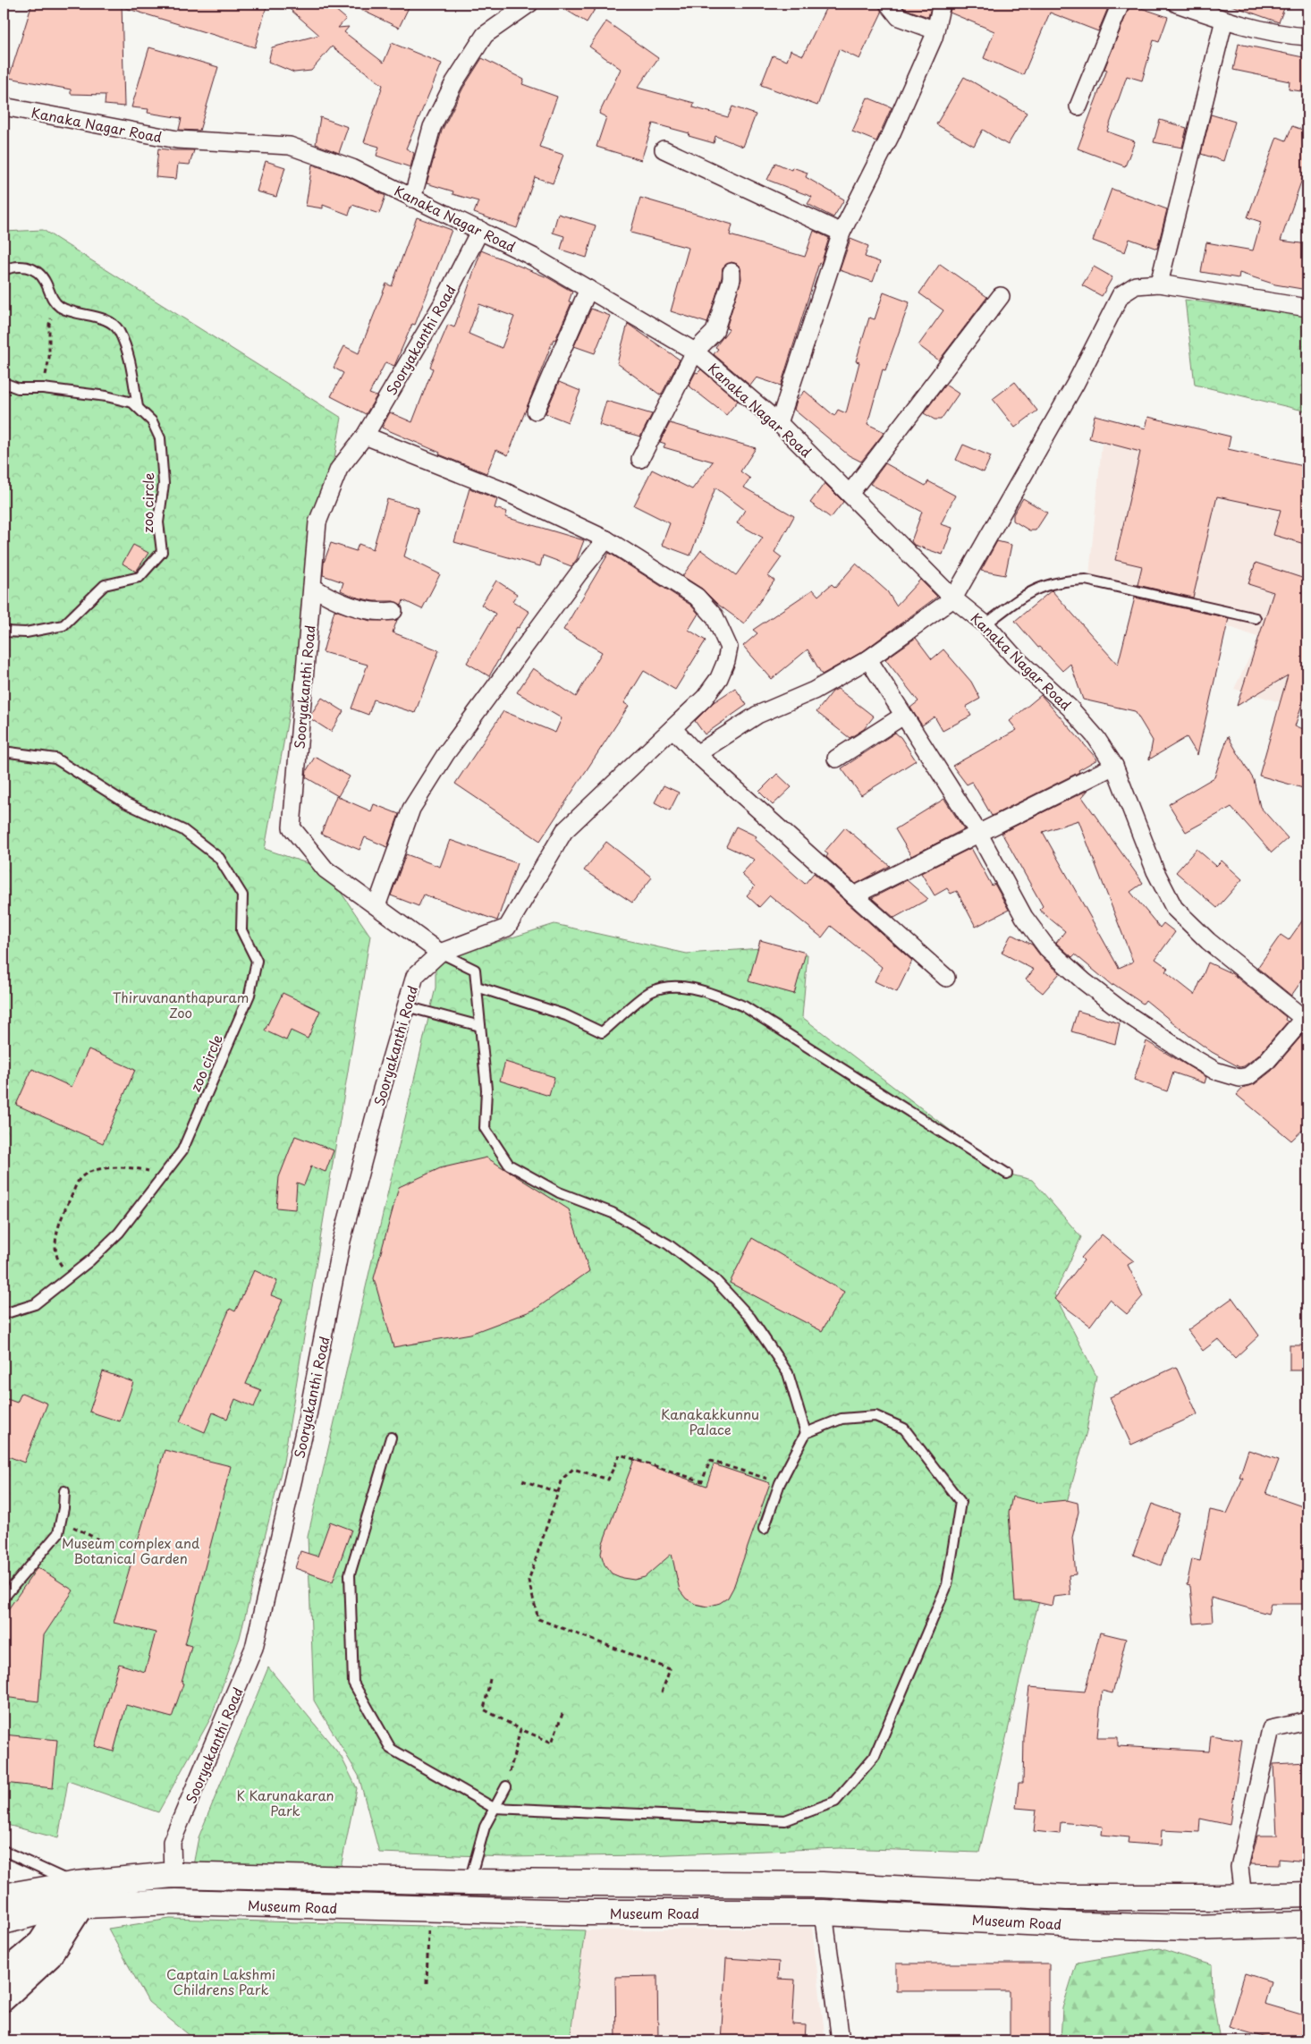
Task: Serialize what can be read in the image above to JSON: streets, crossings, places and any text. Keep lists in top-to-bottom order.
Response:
{
  "streets": {
    "main road": ["Museum Road"],
    "street": ["Kanaka Nagar Road", "Sooryakanthi Road"],
    "lane": ["zoo circle"]
  },
  "crossings": [
    ["Kanaka Nagar Road", "Sooryakanthi Road"],
    ["Sooryakanthi Road", "Museum Road"]
  ],
  "parks": [
    "Thiruvananthapuram Zoo",
    "Kanakakkunnu Palace",
    "Museum complex and Botanical Garden",
    "K Karunakaran Park",
    "Captain Lakshmi Childrens Park"
  ]
}
